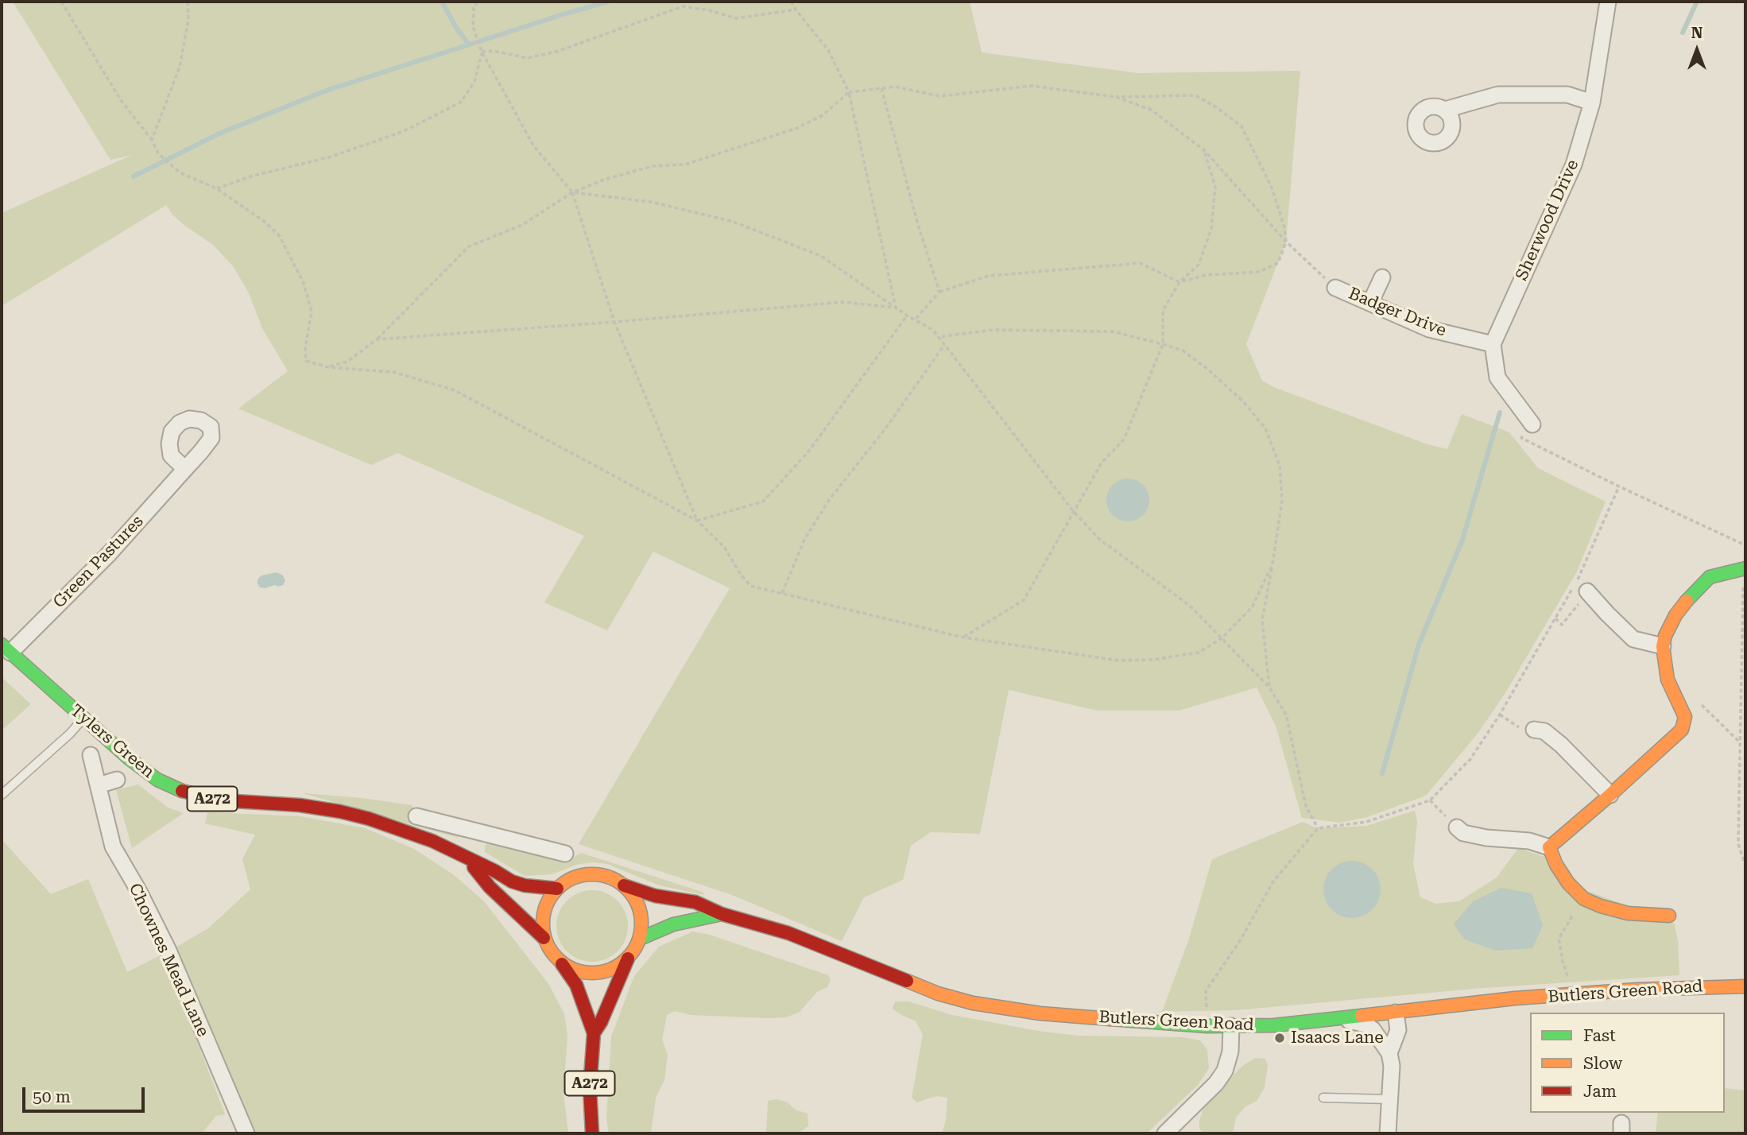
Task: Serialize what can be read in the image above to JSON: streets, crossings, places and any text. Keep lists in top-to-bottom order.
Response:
{
  "streets": {
    "main road": ["Tylers Green", "A272", "Butlers Green Road"],
    "street": [
      "Sherwood Drive",
      "Badger Drive",
      "Green Pastures",
      "Chownes Mead Lane"
    ]
  },
  "crossings": [
    ["Sherwood Drive", "Badger Drive"],
    ["Green Pastures", "Tylers Green"],
    ["Tylers Green", "A272"],
    ["Tylers Green", "Butlers Green Road"],
    ["A272", "Butlers Green Road"]
  ],
  "places": ["Isaacs Lane"],
  "legend": ["Fast", "Slow", "Jam"],
  "scale_bar": "50 m",
  "north": "top"
}
